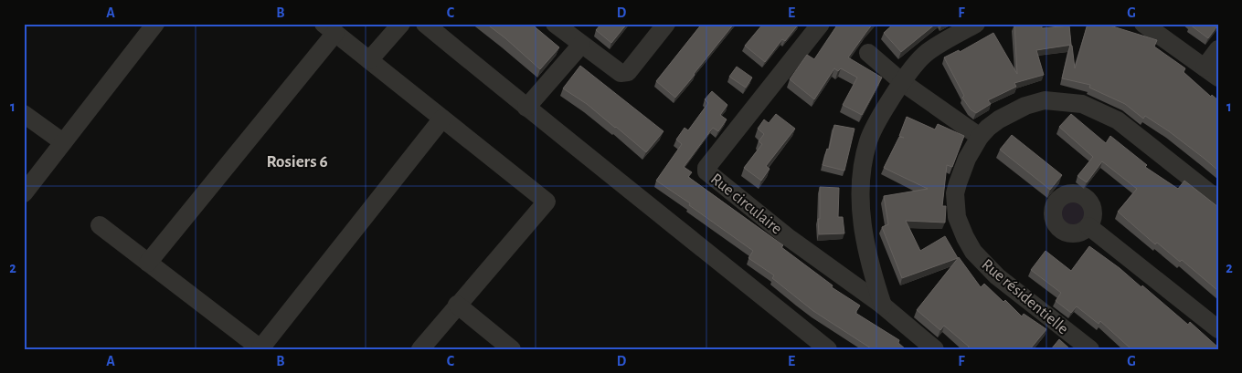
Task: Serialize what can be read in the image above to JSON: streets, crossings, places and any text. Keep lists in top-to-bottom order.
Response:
{
  "streets": {
    "street": ["Rue circulaire", "Rue résidentielle"]
  },
  "districts": ["Rosiers 6"],
  "grid": {
    "columns": [
      "A",
      "B",
      "C",
      "D",
      "E",
      "F",
      "G"
    ],
    "rows": ["1", "2"]
  }
}
